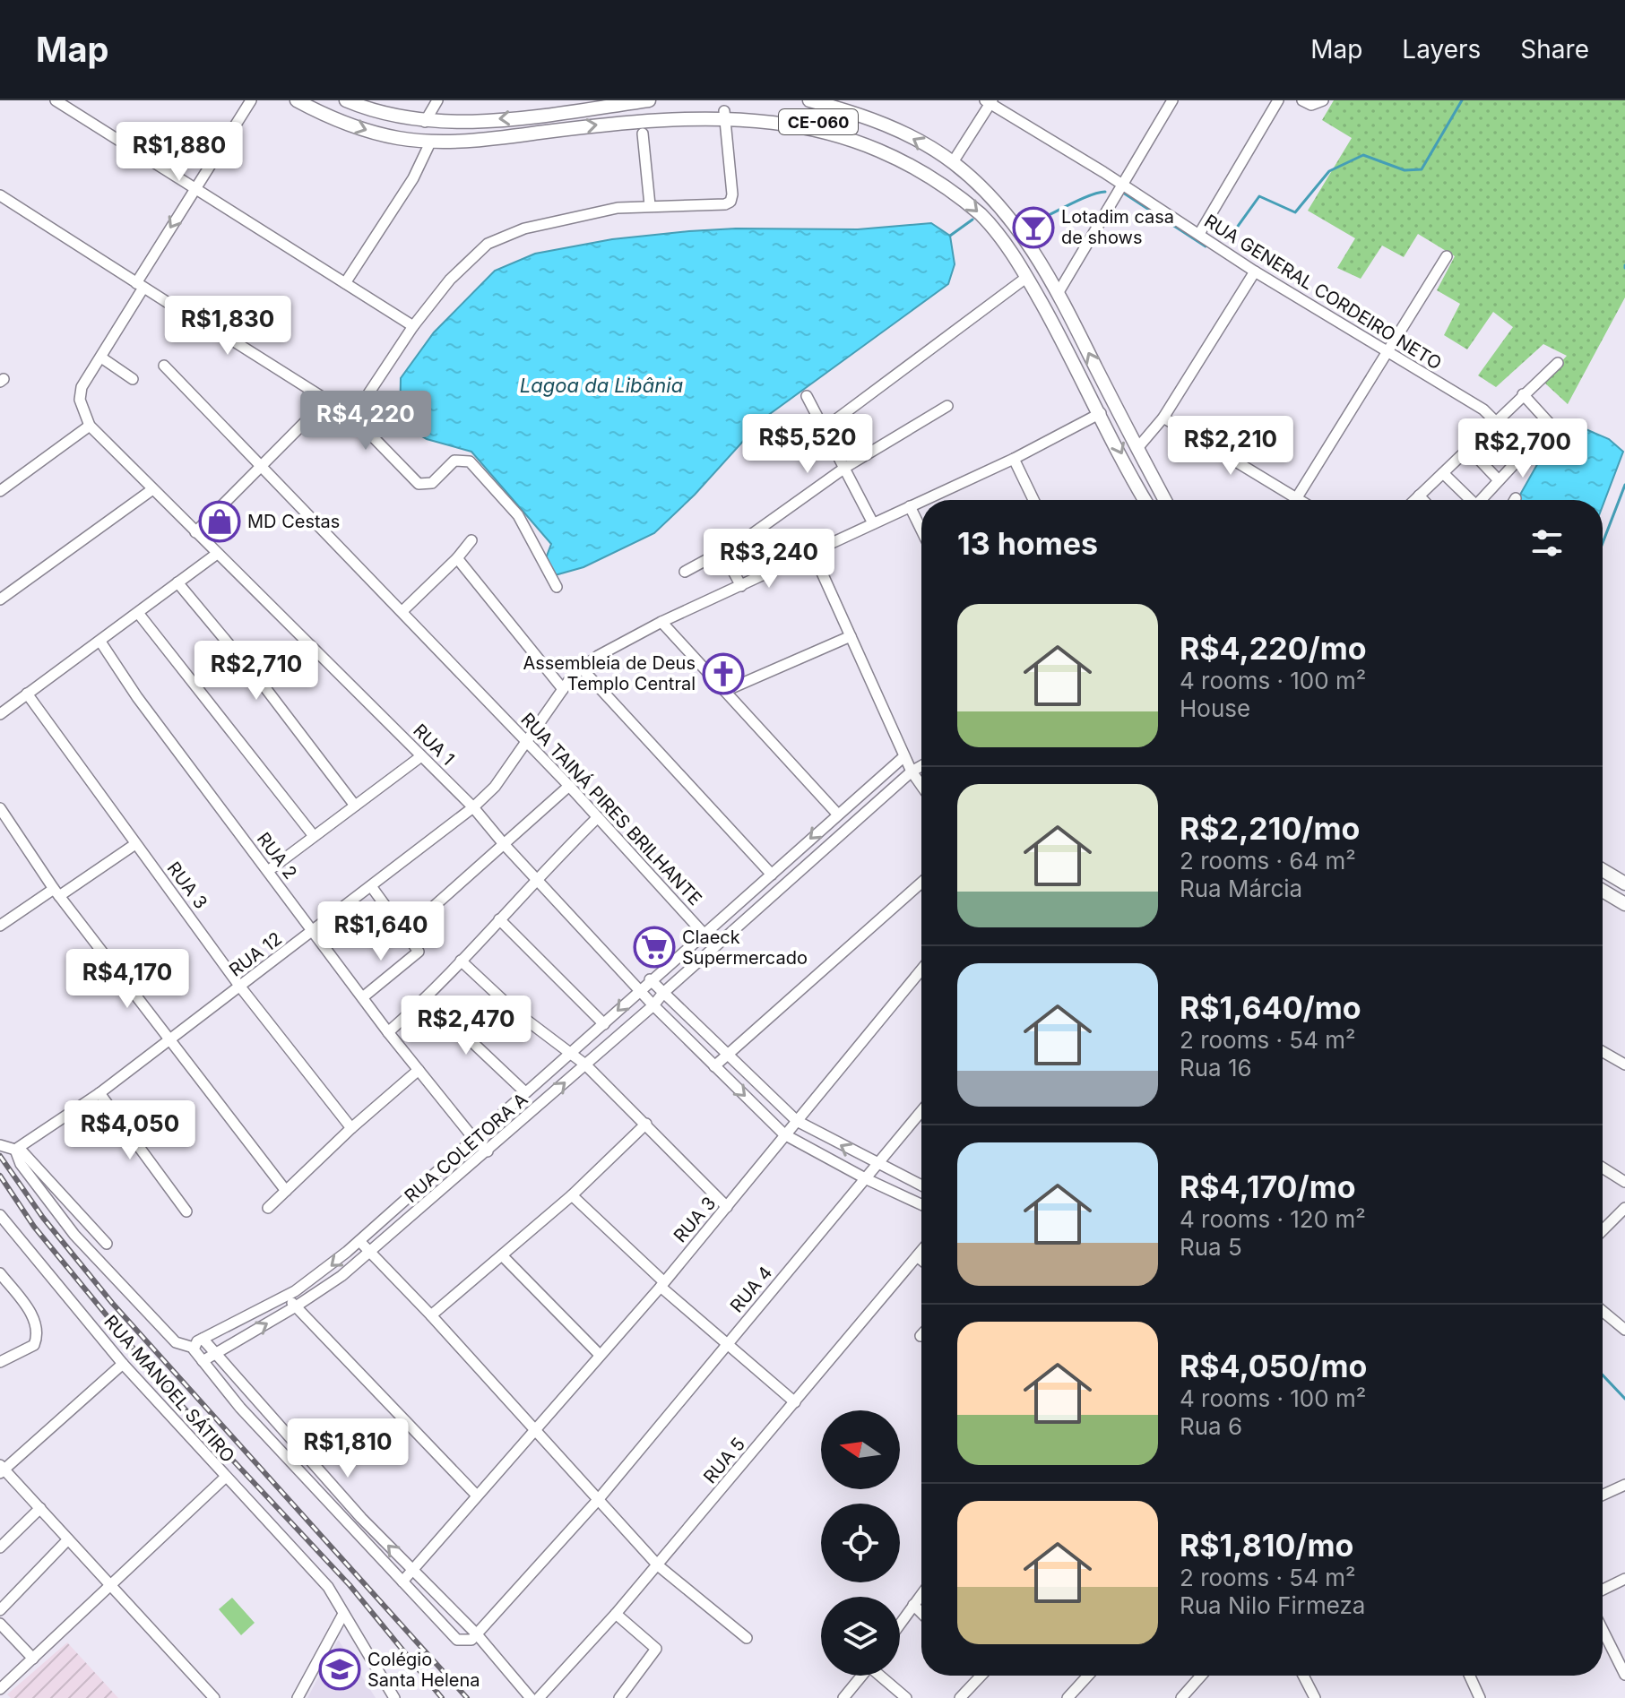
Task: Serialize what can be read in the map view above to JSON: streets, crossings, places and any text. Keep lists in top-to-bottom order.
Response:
{
  "streets": {
    "main road": ["CE-060"],
    "street": [
      "RUA GENERAL CORDEIRO NETO",
      "RUA 1",
      "RUA TAINÁ PIRES BRILHANTE",
      "RUA 2",
      "RUA 3",
      "RUA 12",
      "RUA COLETORA A",
      "RUA 4",
      "RUA MANOEL SÁTIRO",
      "RUA 5"
    ]
  },
  "crossings": [
    ["RUA 1", "RUA 3"],
    ["RUA 1", "RUA 12"],
    ["RUA 1", "RUA COLETORA A"],
    ["RUA 1", "RUA 4"],
    ["RUA TAINÁ PIRES BRILHANTE", "RUA 12"],
    ["RUA TAINÁ PIRES BRILHANTE", "RUA COLETORA A"],
    ["RUA 2", "RUA 12"],
    ["RUA 2", "RUA COLETORA A"],
    ["RUA 3", "RUA 12"]
  ],
  "water": ["Lagoa da Libânia"],
  "places": {
    "bar": ["Lotadim casa de shows"],
    "shop": ["MD Cestas"],
    "church": ["Assembleia de Deus Templo Central"],
    "supermarket": ["Claeck Supermercado"],
    "school or university": ["Colégio Santa Helena"]
  },
  "north": "left",
  "page": {
    "header": "Map",
    "nav": ["Map", "Layers", "Share"],
    "price": [
      "R$1,880",
      "R$1,830",
      "R$4,220",
      "R$5,520",
      "R$2,210",
      "R$2,700",
      "R$3,240",
      "R$2,710",
      "R$1,640",
      "R$4,170",
      "R$2,470",
      "R$4,050",
      "R$1,810"
    ],
    "heading": "13 homes",
    "list": [
      {
        "name": "R$4,220/mo",
        "note": "4 rooms · 100 m² · House"
      },
      {
        "name": "R$2,210/mo",
        "note": "2 rooms · 64 m² · Rua Márcia"
      },
      {
        "name": "R$1,640/mo",
        "note": "2 rooms · 54 m² · Rua 16"
      },
      {
        "name": "R$4,170/mo",
        "note": "4 rooms · 120 m² · Rua 5"
      },
      {
        "name": "R$4,050/mo",
        "note": "4 rooms · 100 m² · Rua 6"
      },
      {
        "name": "R$1,810/mo",
        "note": "2 rooms · 54 m² · Rua Nilo Firmeza"
      }
    ]
  }
}
